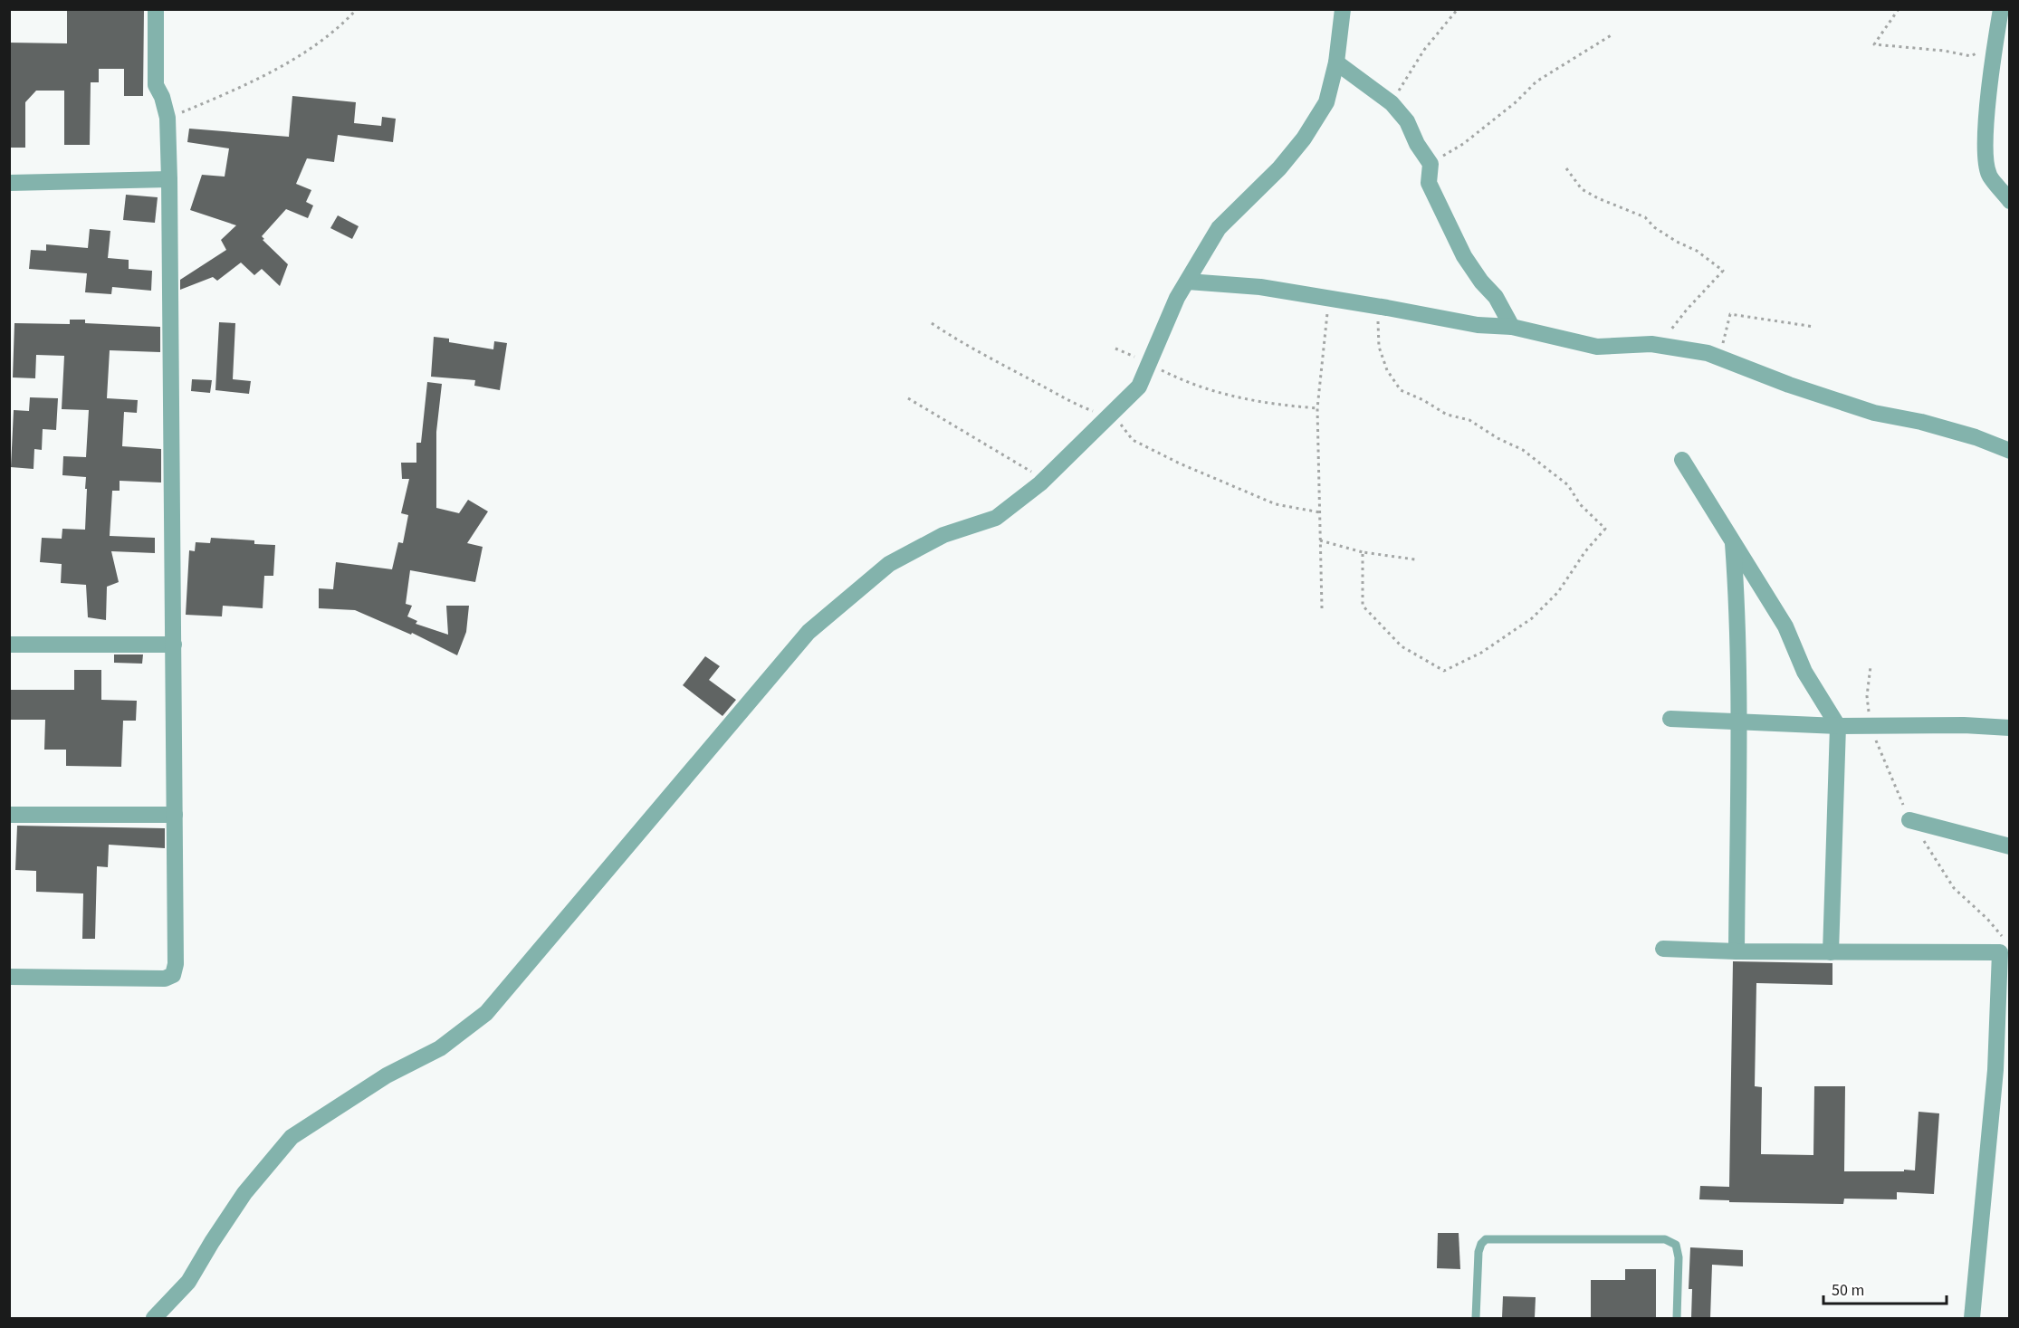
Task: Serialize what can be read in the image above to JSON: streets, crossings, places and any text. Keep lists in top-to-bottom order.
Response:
{
  "scale_bar": "50 m"
}
